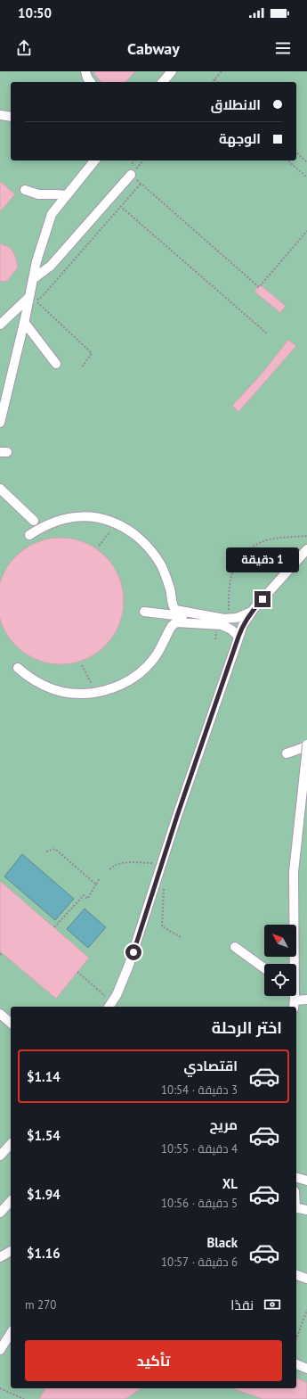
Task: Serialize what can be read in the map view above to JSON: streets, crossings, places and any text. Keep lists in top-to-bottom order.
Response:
{
  "north": "top left",
  "page": {
    "status": "10:50",
    "header": "Cabway",
    "banner": ["الانطلاق", "الوجهة"],
    "bubble": "1 دقيقة",
    "heading": "اختر الرحلة",
    "list": [
      {
        "name": "اقتصادي",
        "note": "3 دقيقة · 10:54",
        "value": "$1.14"
      },
      {
        "name": "مريح",
        "note": "4 دقيقة · 10:55",
        "value": "$1.54"
      },
      {
        "name": "XL",
        "note": "5 دقيقة · 10:56",
        "value": "$1.94"
      },
      {
        "name": "Black",
        "note": "6 دقيقة · 10:57",
        "value": "$1.16"
      }
    ],
    "pay": ["نقدًا", "270 m"],
    "buttons": "تأكيد"
  }
}
